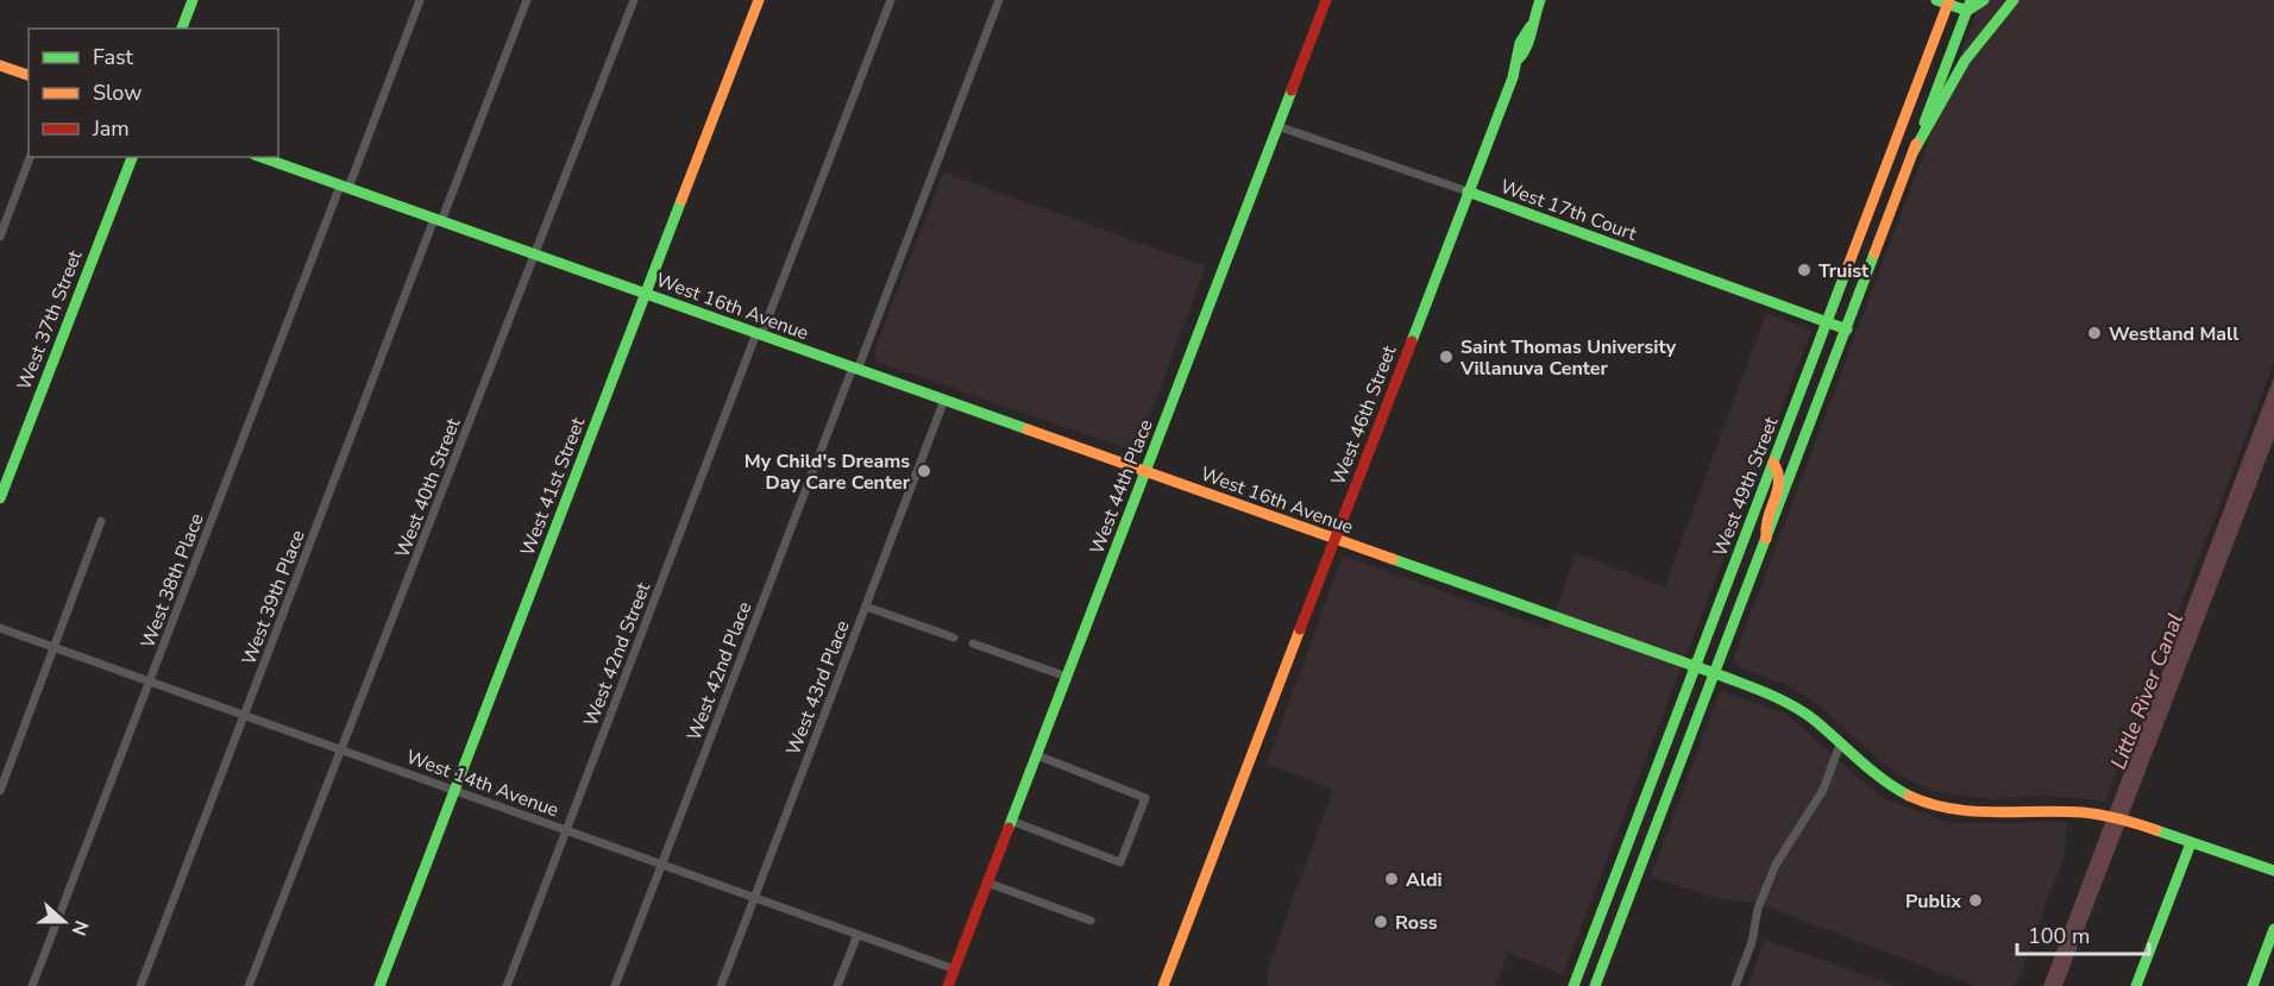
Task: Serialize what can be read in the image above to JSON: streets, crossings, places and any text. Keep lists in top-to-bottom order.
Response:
{
  "streets": {
    "main road": [
      "West 17th Court",
      "West 16th Avenue",
      "West 37th Street",
      "West 46th Street",
      "West 41st Street",
      "West 44th Place",
      "West 49th Street"
    ],
    "street": [
      "West 40th Street",
      "West 38th Place",
      "West 39th Place",
      "West 42nd Street",
      "West 42nd Place",
      "West 43rd Place",
      "West 14th Avenue"
    ]
  },
  "crossings": [
    ["West 17th Court", "West 46th Street"],
    ["West 17th Court", "West 44th Place"],
    ["West 17th Court", "West 49th Street"],
    ["West 16th Avenue", "West 46th Street"],
    ["West 16th Avenue", "West 41st Street"],
    ["West 16th Avenue", "West 44th Place"],
    ["West 16th Avenue", "West 49th Street"],
    ["West 16th Avenue", "West 40th Street"],
    ["West 16th Avenue", "West 38th Place"],
    ["West 16th Avenue", "West 39th Place"],
    ["West 16th Avenue", "West 42nd Street"],
    ["West 16th Avenue", "West 42nd Place"],
    ["West 16th Avenue", "West 43rd Place"],
    ["West 41st Street", "West 14th Avenue"],
    ["West 44th Place", "West 14th Avenue"],
    ["West 40th Street", "West 14th Avenue"],
    ["West 38th Place", "West 14th Avenue"],
    ["West 39th Place", "West 14th Avenue"],
    ["West 42nd Street", "West 14th Avenue"],
    ["West 42nd Place", "West 14th Avenue"],
    ["West 43rd Place", "West 14th Avenue"]
  ],
  "water": ["Little River Canal"],
  "places": [
    "Truist",
    "Westland Mall",
    "Saint Thomas University Villanuva Center",
    "My Child's Dreams Day Care Center",
    "Aldi",
    "Publix",
    "Ross"
  ],
  "legend": ["Fast", "Slow", "Jam"],
  "scale_bar": "100 m",
  "north": "right"
}
